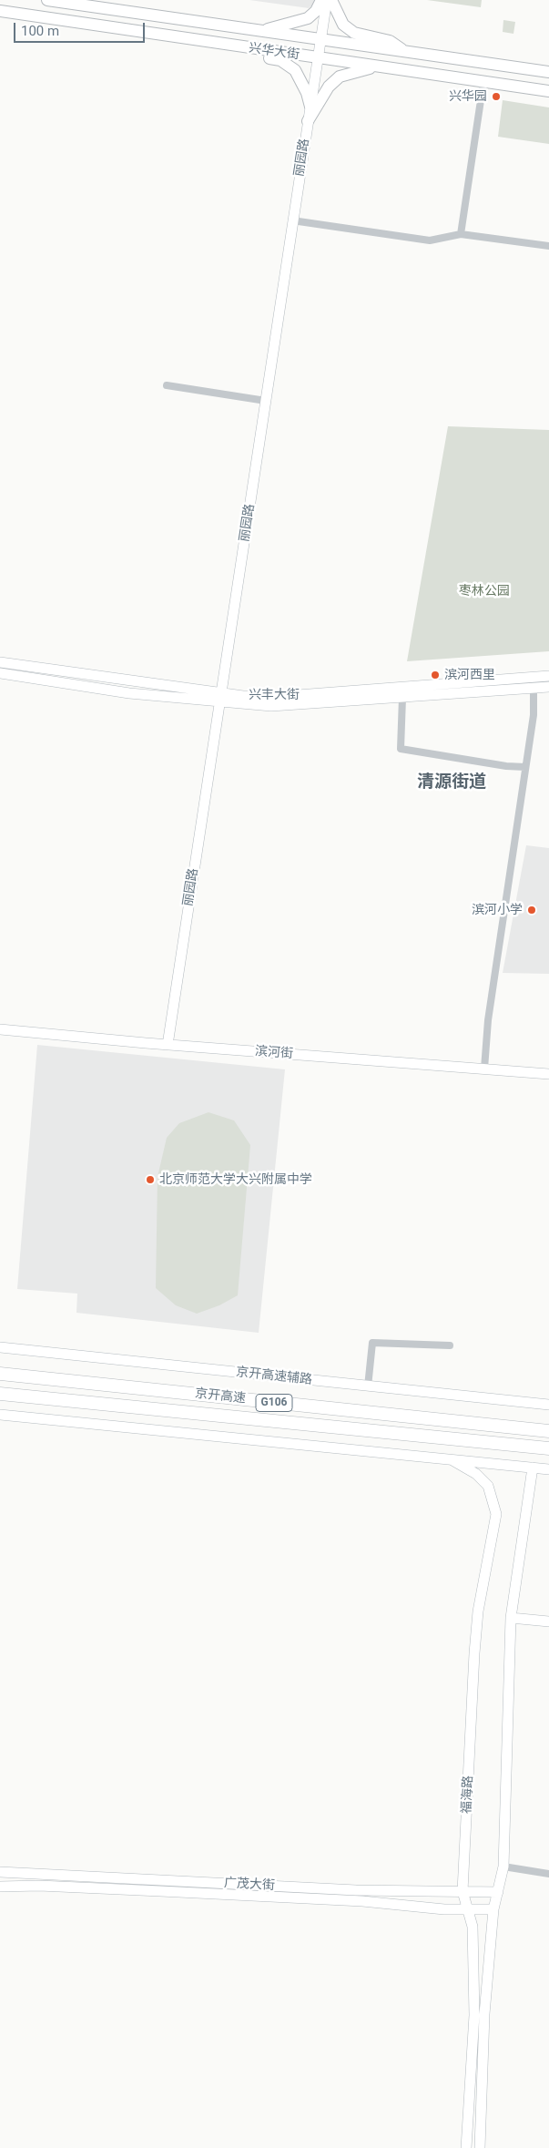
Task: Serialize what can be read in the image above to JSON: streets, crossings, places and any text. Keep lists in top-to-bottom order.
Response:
{
  "streets": {
    "highway": ["京开高速", "G106"],
    "main road": [
      "兴华大街",
      "丽园路",
      "兴丰大街",
      "滨河街",
      "京开高速辅路",
      "福海路",
      "广茂大街"
    ]
  },
  "crossings": [
    ["兴华大街", "丽园路"],
    ["丽园路", "兴丰大街"],
    ["丽园路", "滨河街"],
    ["福海路", "广茂大街"]
  ],
  "districts": ["清源街道"],
  "parks": ["枣林公园"],
  "places": [
    "兴华园",
    "滨河西里",
    "滨河小学",
    "北京师范大学大兴附属中学"
  ],
  "scale_bar": "100 m"
}
